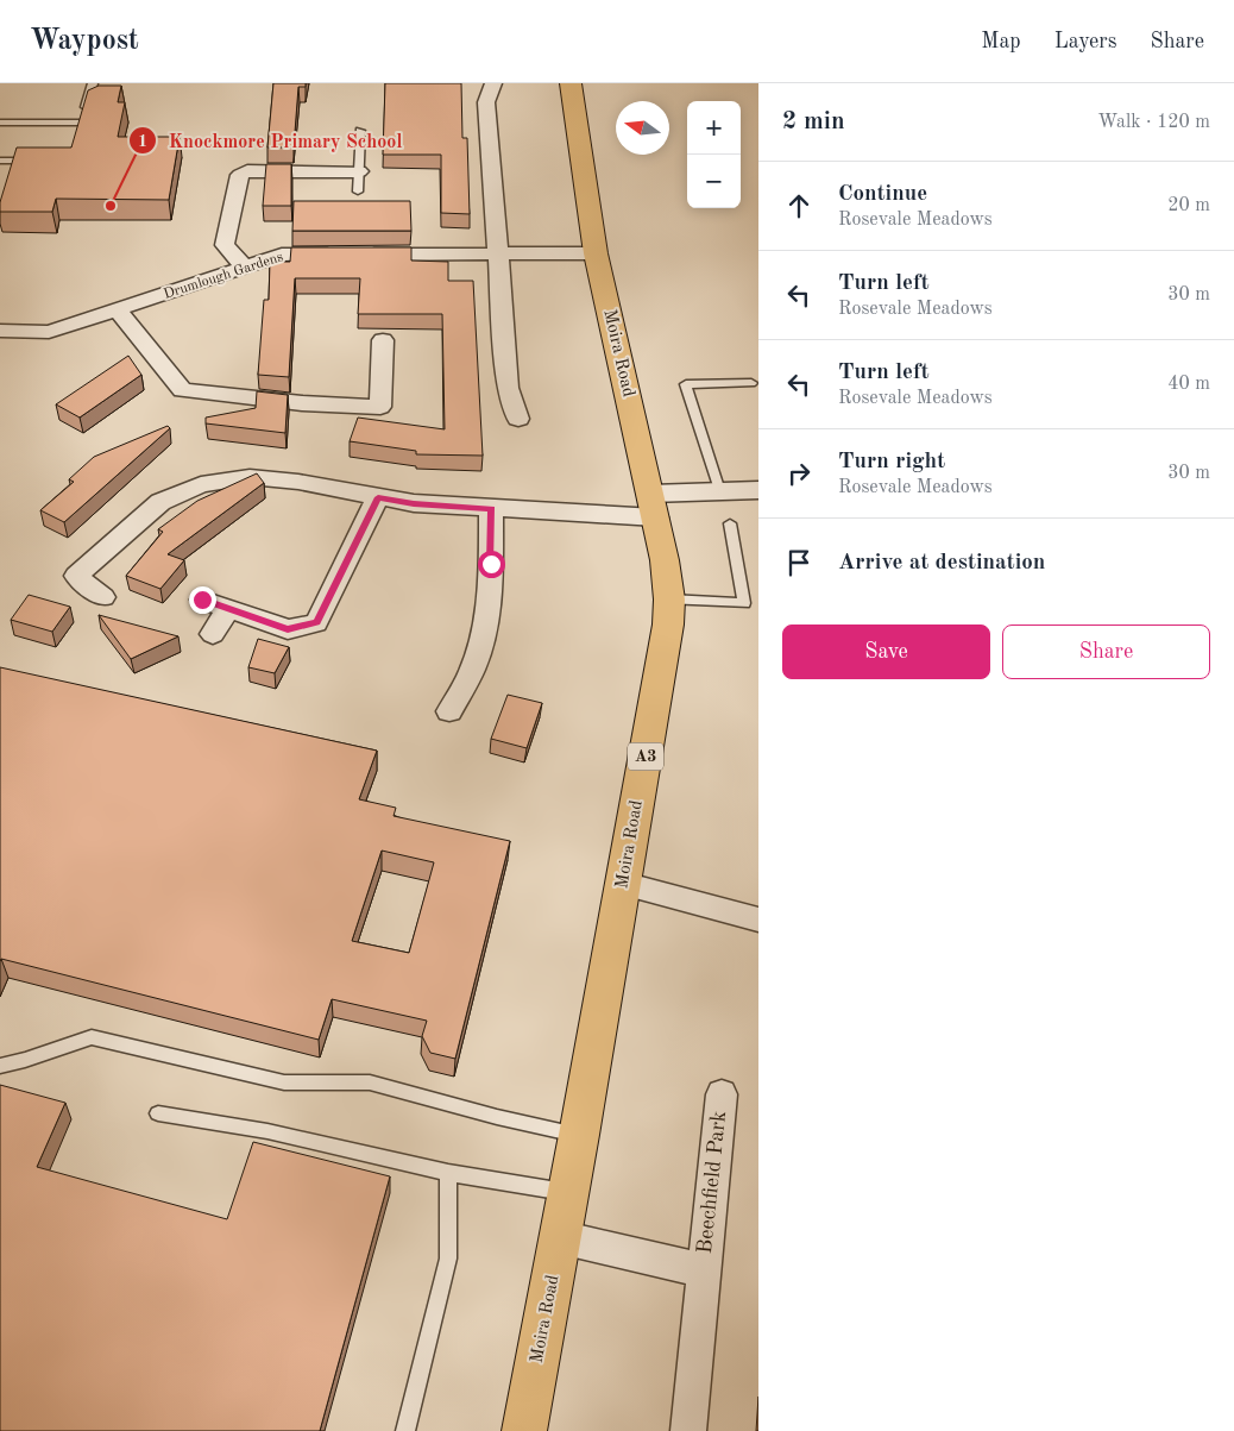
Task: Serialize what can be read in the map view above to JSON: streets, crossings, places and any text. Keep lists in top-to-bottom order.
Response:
{
  "streets": {
    "highway": ["Moira Road", "A3"],
    "street": ["Drumlough Gardens", "Beechfield Park"]
  },
  "crossings": [
    ["Drumlough Gardens", "Moira Road"],
    ["Moira Road", "Beechfield Park"]
  ],
  "places": ["Knockmore Primary School"],
  "north": "left",
  "page": {
    "header": "Waypost",
    "nav": ["Map", "Layers", "Share"],
    "heading": ["2 min", "Walk · 120 m"],
    "map_buttons": ["+", "−"],
    "list": [
      ["Continue", "Rosevale Meadows", "20 m"],
      ["Turn left", "Rosevale Meadows", "30 m"],
      ["Turn left", "Rosevale Meadows", "40 m"],
      ["Turn right", "Rosevale Meadows", "30 m"],
      "Arrive at destination"
    ],
    "buttons": ["Save", "Share"]
  }
}
